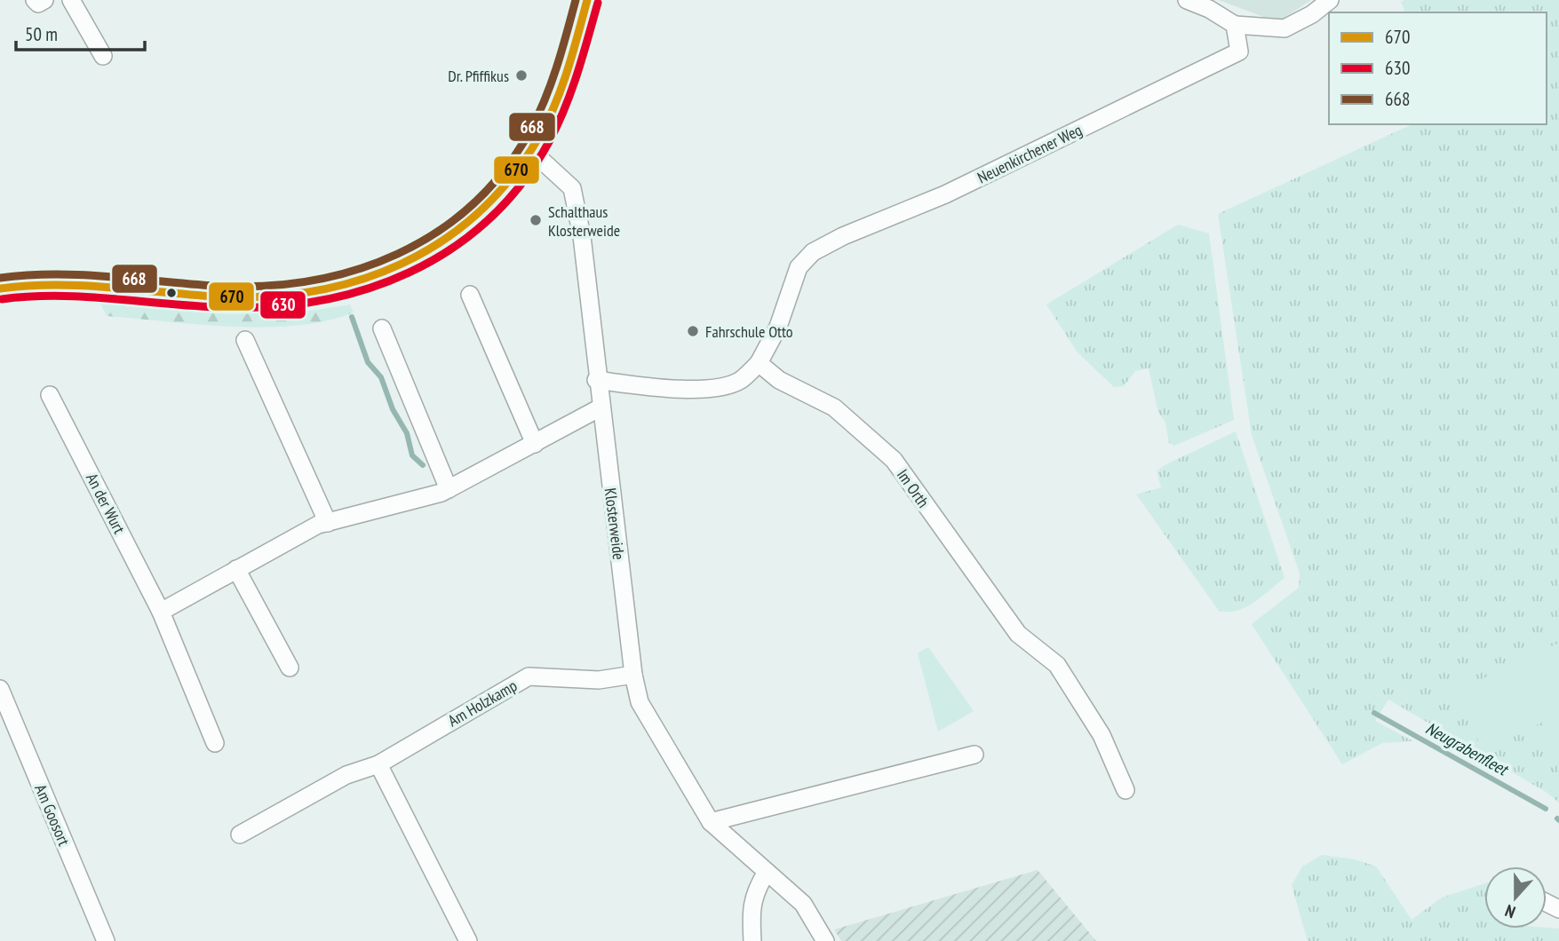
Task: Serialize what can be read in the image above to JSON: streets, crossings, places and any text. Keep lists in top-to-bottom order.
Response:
{
  "streets": {
    "street": [
      "Neuenkirchener Weg",
      "Im Orth",
      "An der Wurt",
      "Klosterweide",
      "Am Holzkamp",
      "Am Goosort"
    ]
  },
  "crossings": [
    ["Neuenkirchener Weg", "Im Orth"],
    ["Klosterweide", "Am Holzkamp"]
  ],
  "water": ["Neugrabenfleet"],
  "places": ["Dr. Pfiffikus", "Schalthaus Klosterweide", "Fahrschule Otto"],
  "lines": ["transit line 670", "transit line 668", "transit line 630"],
  "legend": ["670", "630", "668"],
  "scale_bar": "50 m",
  "north": "bottom"
}
